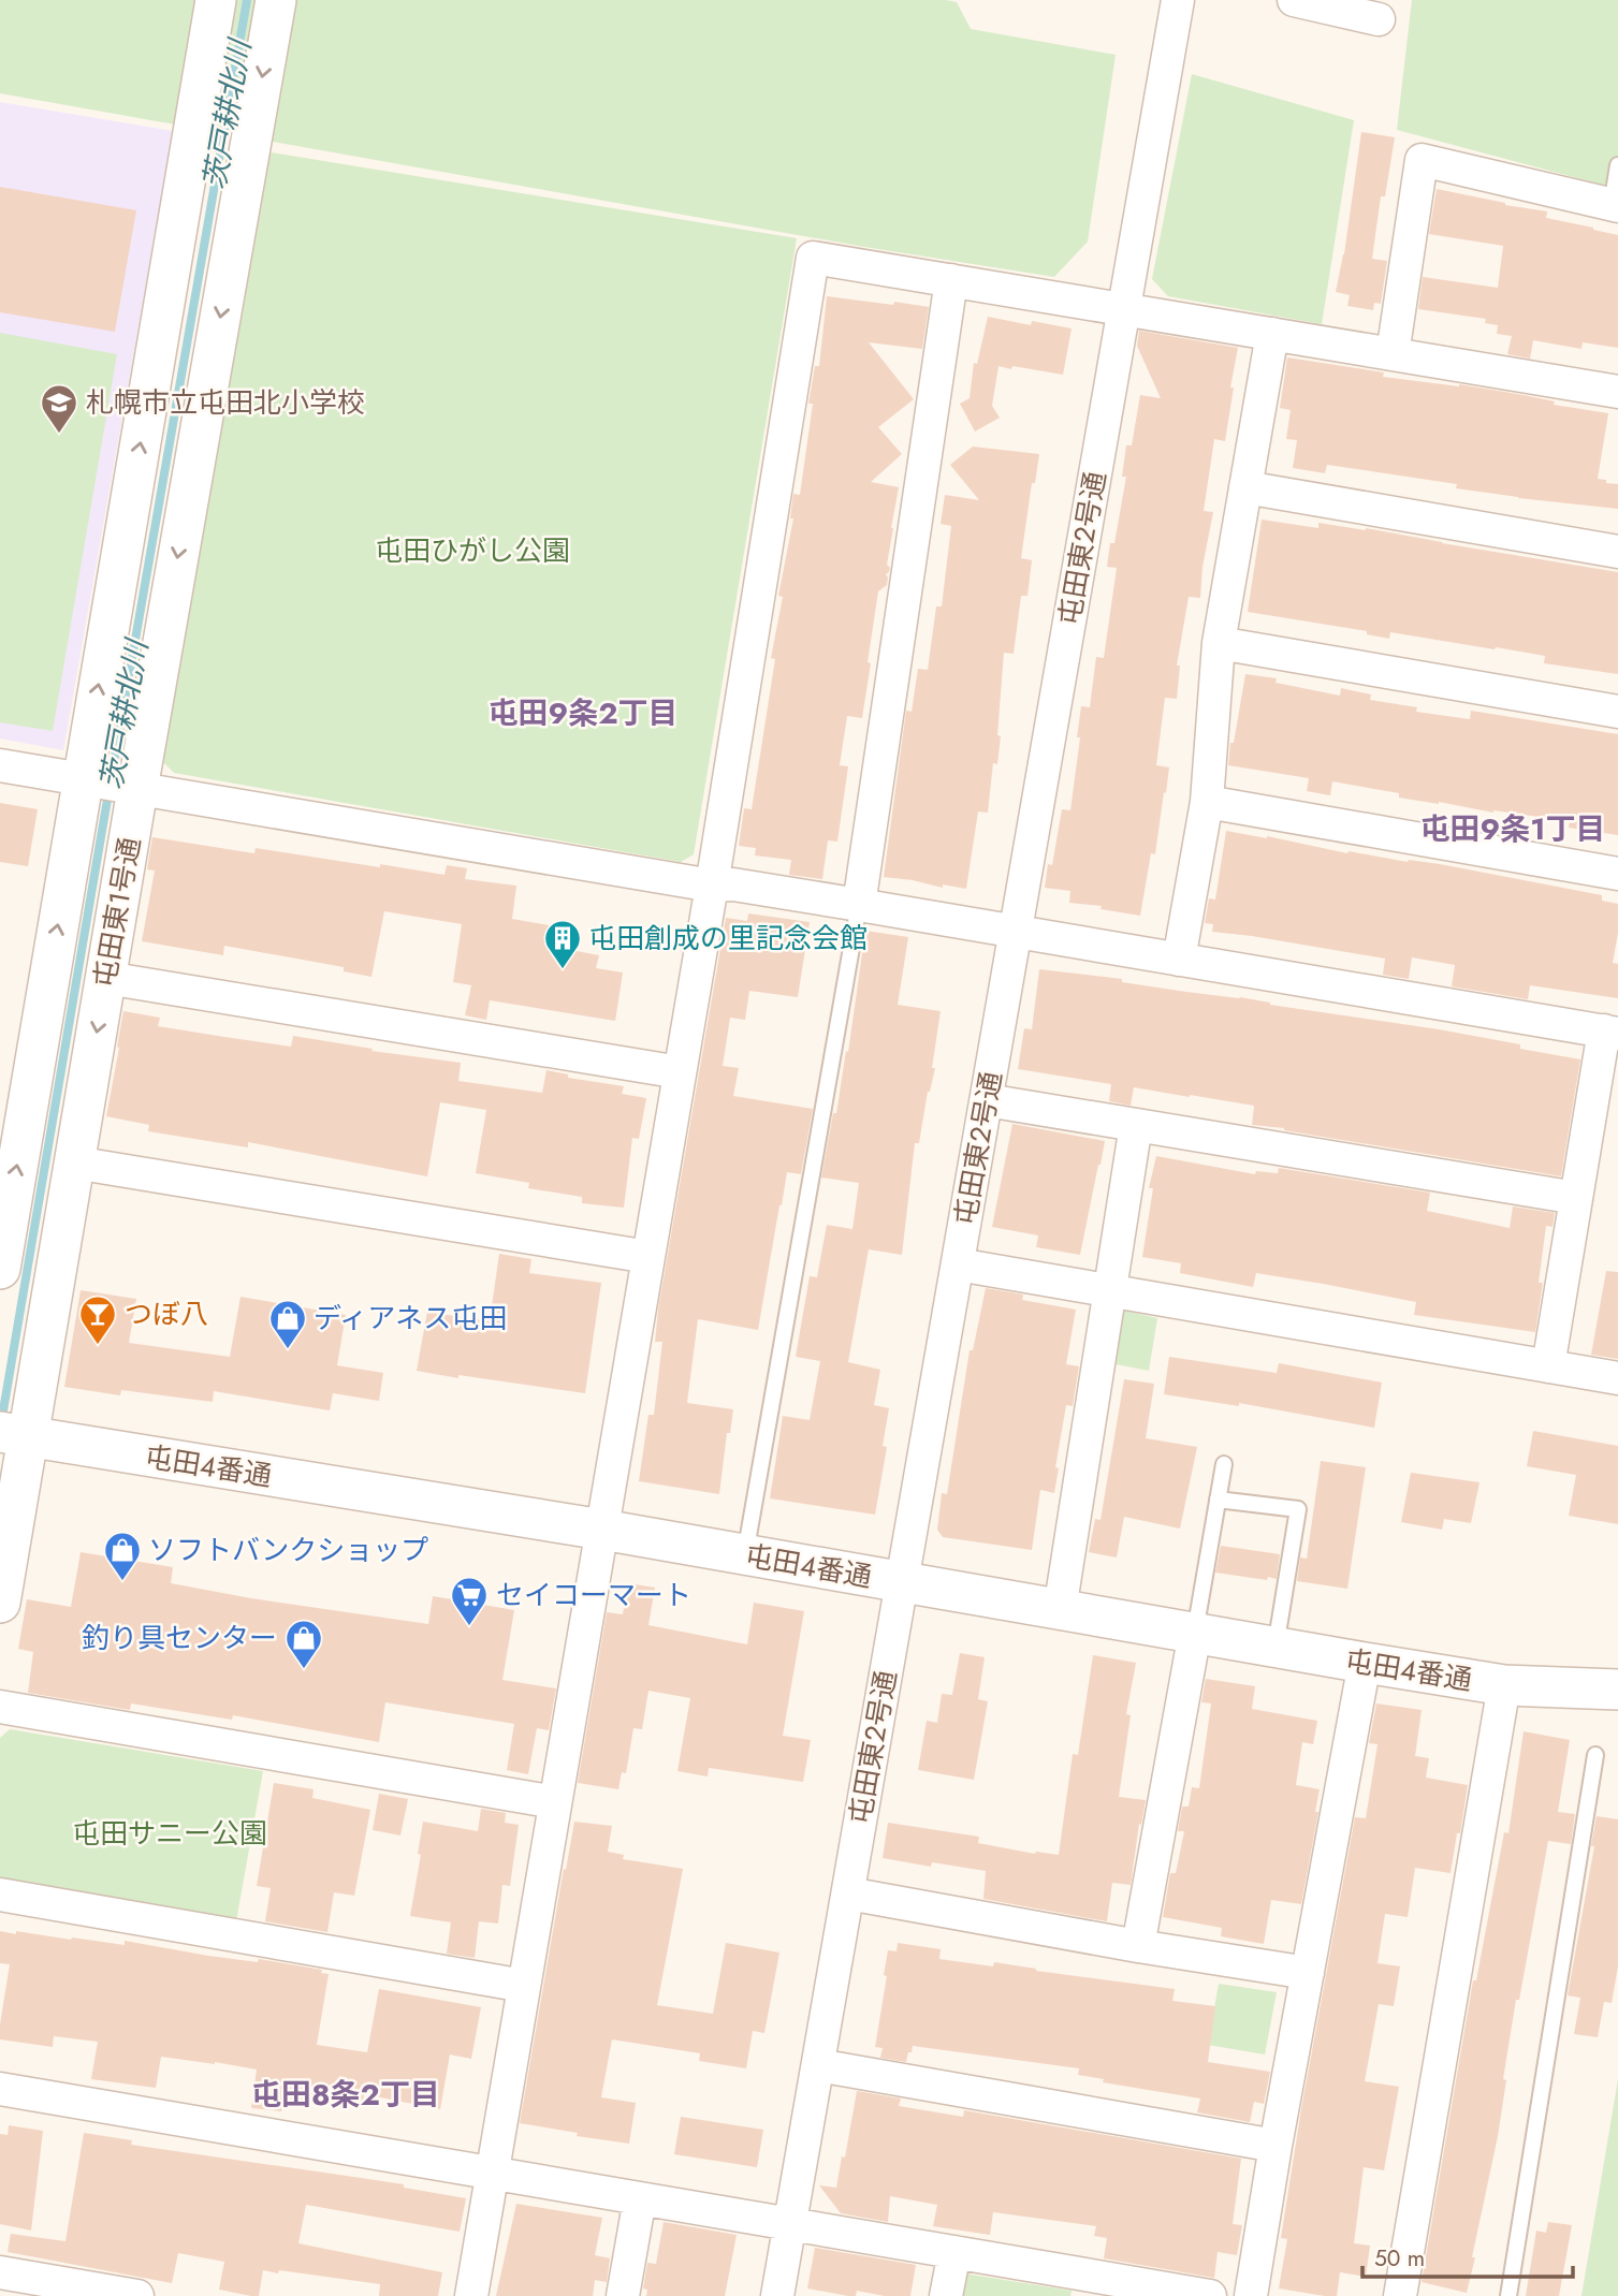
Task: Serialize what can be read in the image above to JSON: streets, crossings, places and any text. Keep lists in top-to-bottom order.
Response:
{
  "streets": {
    "street": ["屯田東2号通", "屯田東1号通", "屯田4番通"]
  },
  "crossings": [
    ["屯田東2号通", "屯田4番通"],
    ["屯田東1号通", "屯田4番通"]
  ],
  "districts": ["屯田9条2丁目", "屯田9条1丁目", "屯田8条2丁目"],
  "water": ["茨戸耕北川"],
  "parks": ["屯田ひがし公園", "屯田サニー公園"],
  "places": {
    "school or university": ["札幌市立屯田北小学校"],
    "building": ["屯田創成の里記念会館"],
    "bar": ["つぼ八"],
    "shop": ["ディアネス屯田", "ソフトバンクショップ", "釣り具センター"],
    "supermarket": ["セイコーマート"]
  },
  "scale_bar": "50 m"
}
